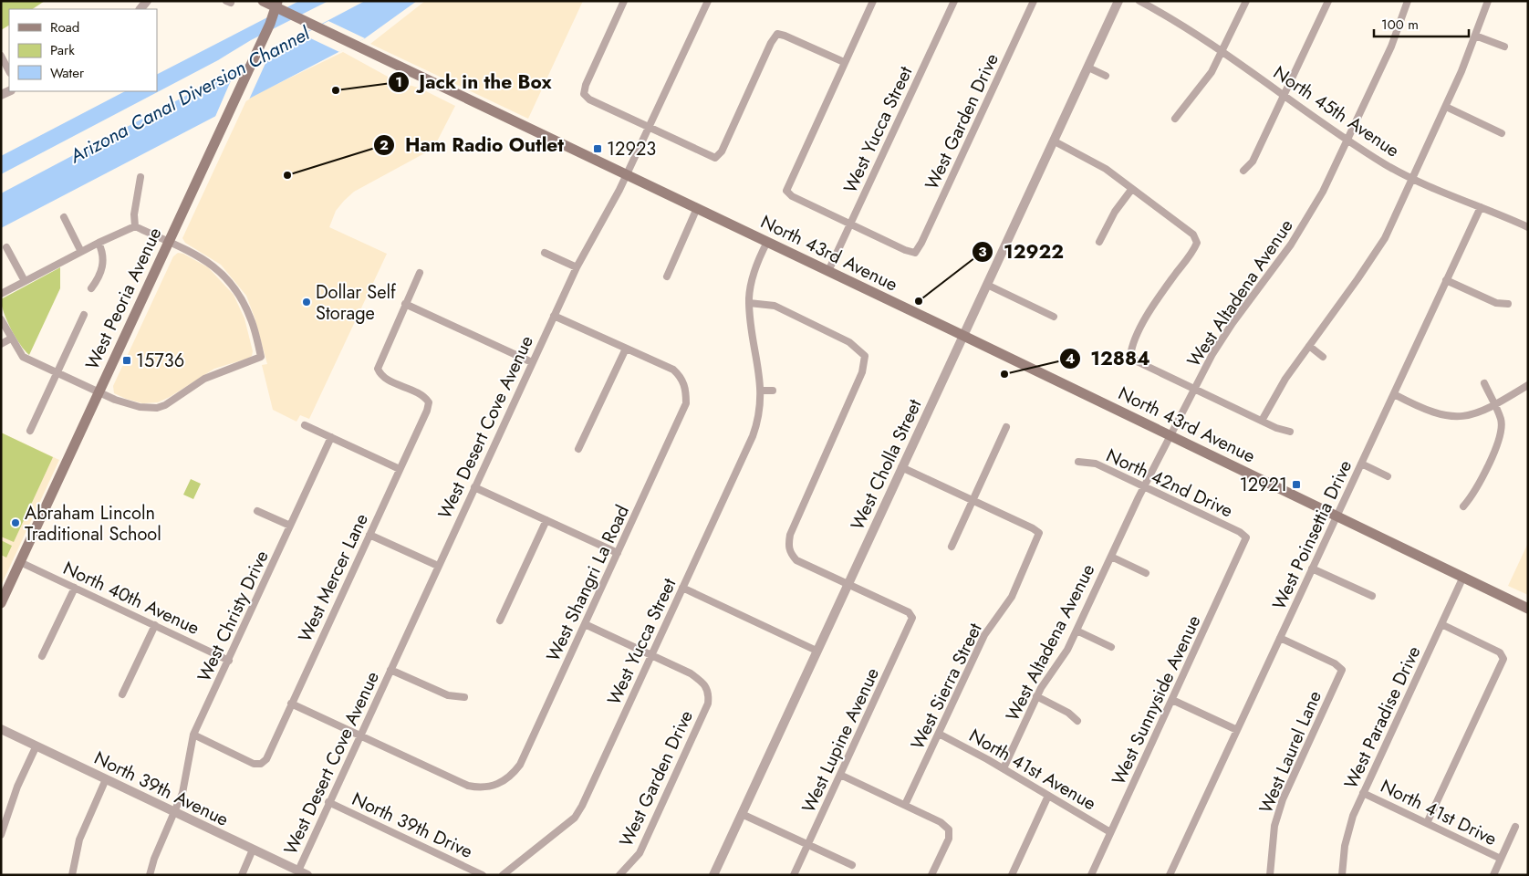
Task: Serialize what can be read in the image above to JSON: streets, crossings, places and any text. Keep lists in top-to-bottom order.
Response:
{
  "streets": {
    "main road": ["North 43rd Avenue", "West Peoria Avenue"],
    "street": [
      "North 45th Avenue",
      "West Garden Drive",
      "West Yucca Street",
      "West Altadena Avenue",
      "West Desert Cove Avenue",
      "West Cholla Street",
      "North 42nd Drive",
      "West Poinsettia Drive",
      "West Mercer Lane",
      "West Shangri La Road",
      "North 40th Avenue",
      "West Christy Drive",
      "West Sierra Street",
      "West Sunnyside Avenue",
      "West Paradise Drive",
      "West Lupine Avenue",
      "West Laurel Lane",
      "North 41st Avenue",
      "North 39th Avenue",
      "North 41st Drive",
      "North 39th Drive"
    ]
  },
  "crossings": [
    ["North 45th Avenue", "West Altadena Avenue"],
    ["North 45th Avenue", "West Poinsettia Drive"],
    ["West Garden Drive", "West Yucca Street"],
    ["West Yucca Street", "North 43rd Avenue"],
    ["North 43rd Avenue", "West Altadena Avenue"],
    ["North 43rd Avenue", "West Peoria Avenue"],
    ["North 43rd Avenue", "West Desert Cove Avenue"],
    ["North 43rd Avenue", "West Cholla Street"],
    ["North 43rd Avenue", "West Poinsettia Drive"],
    ["North 43rd Avenue", "West Paradise Drive"],
    ["West Altadena Avenue", "North 42nd Drive"],
    ["West Altadena Avenue", "North 41st Avenue"],
    ["West Peoria Avenue", "North 40th Avenue"],
    ["West Desert Cove Avenue", "West Shangri La Road"],
    ["West Desert Cove Avenue", "North 39th Avenue"],
    ["West Desert Cove Avenue", "North 39th Drive"],
    ["West Cholla Street", "West Lupine Avenue"],
    ["North 42nd Drive", "West Sunnyside Avenue"],
    ["West Poinsettia Drive", "West Laurel Lane"],
    ["West Mercer Lane", "West Christy Drive"],
    ["North 40th Avenue", "West Christy Drive"],
    ["West Christy Drive", "North 39th Avenue"],
    ["West Sierra Street", "North 41st Avenue"],
    ["West Sunnyside Avenue", "North 41st Avenue"],
    ["West Paradise Drive", "North 41st Drive"]
  ],
  "water": ["Arizona Canal Diversion Channel"],
  "places": {
    "other": [
      "Jack in the Box",
      "Ham Radio Outlet",
      "12922",
      "Dollar Self Storage",
      "12884",
      "Abraham Lincoln Traditional School"
    ],
    "transit": ["12923", "15736", "12921"]
  },
  "legend": ["Road", "Park", "Water"],
  "scale_bar": "100 m"
}
